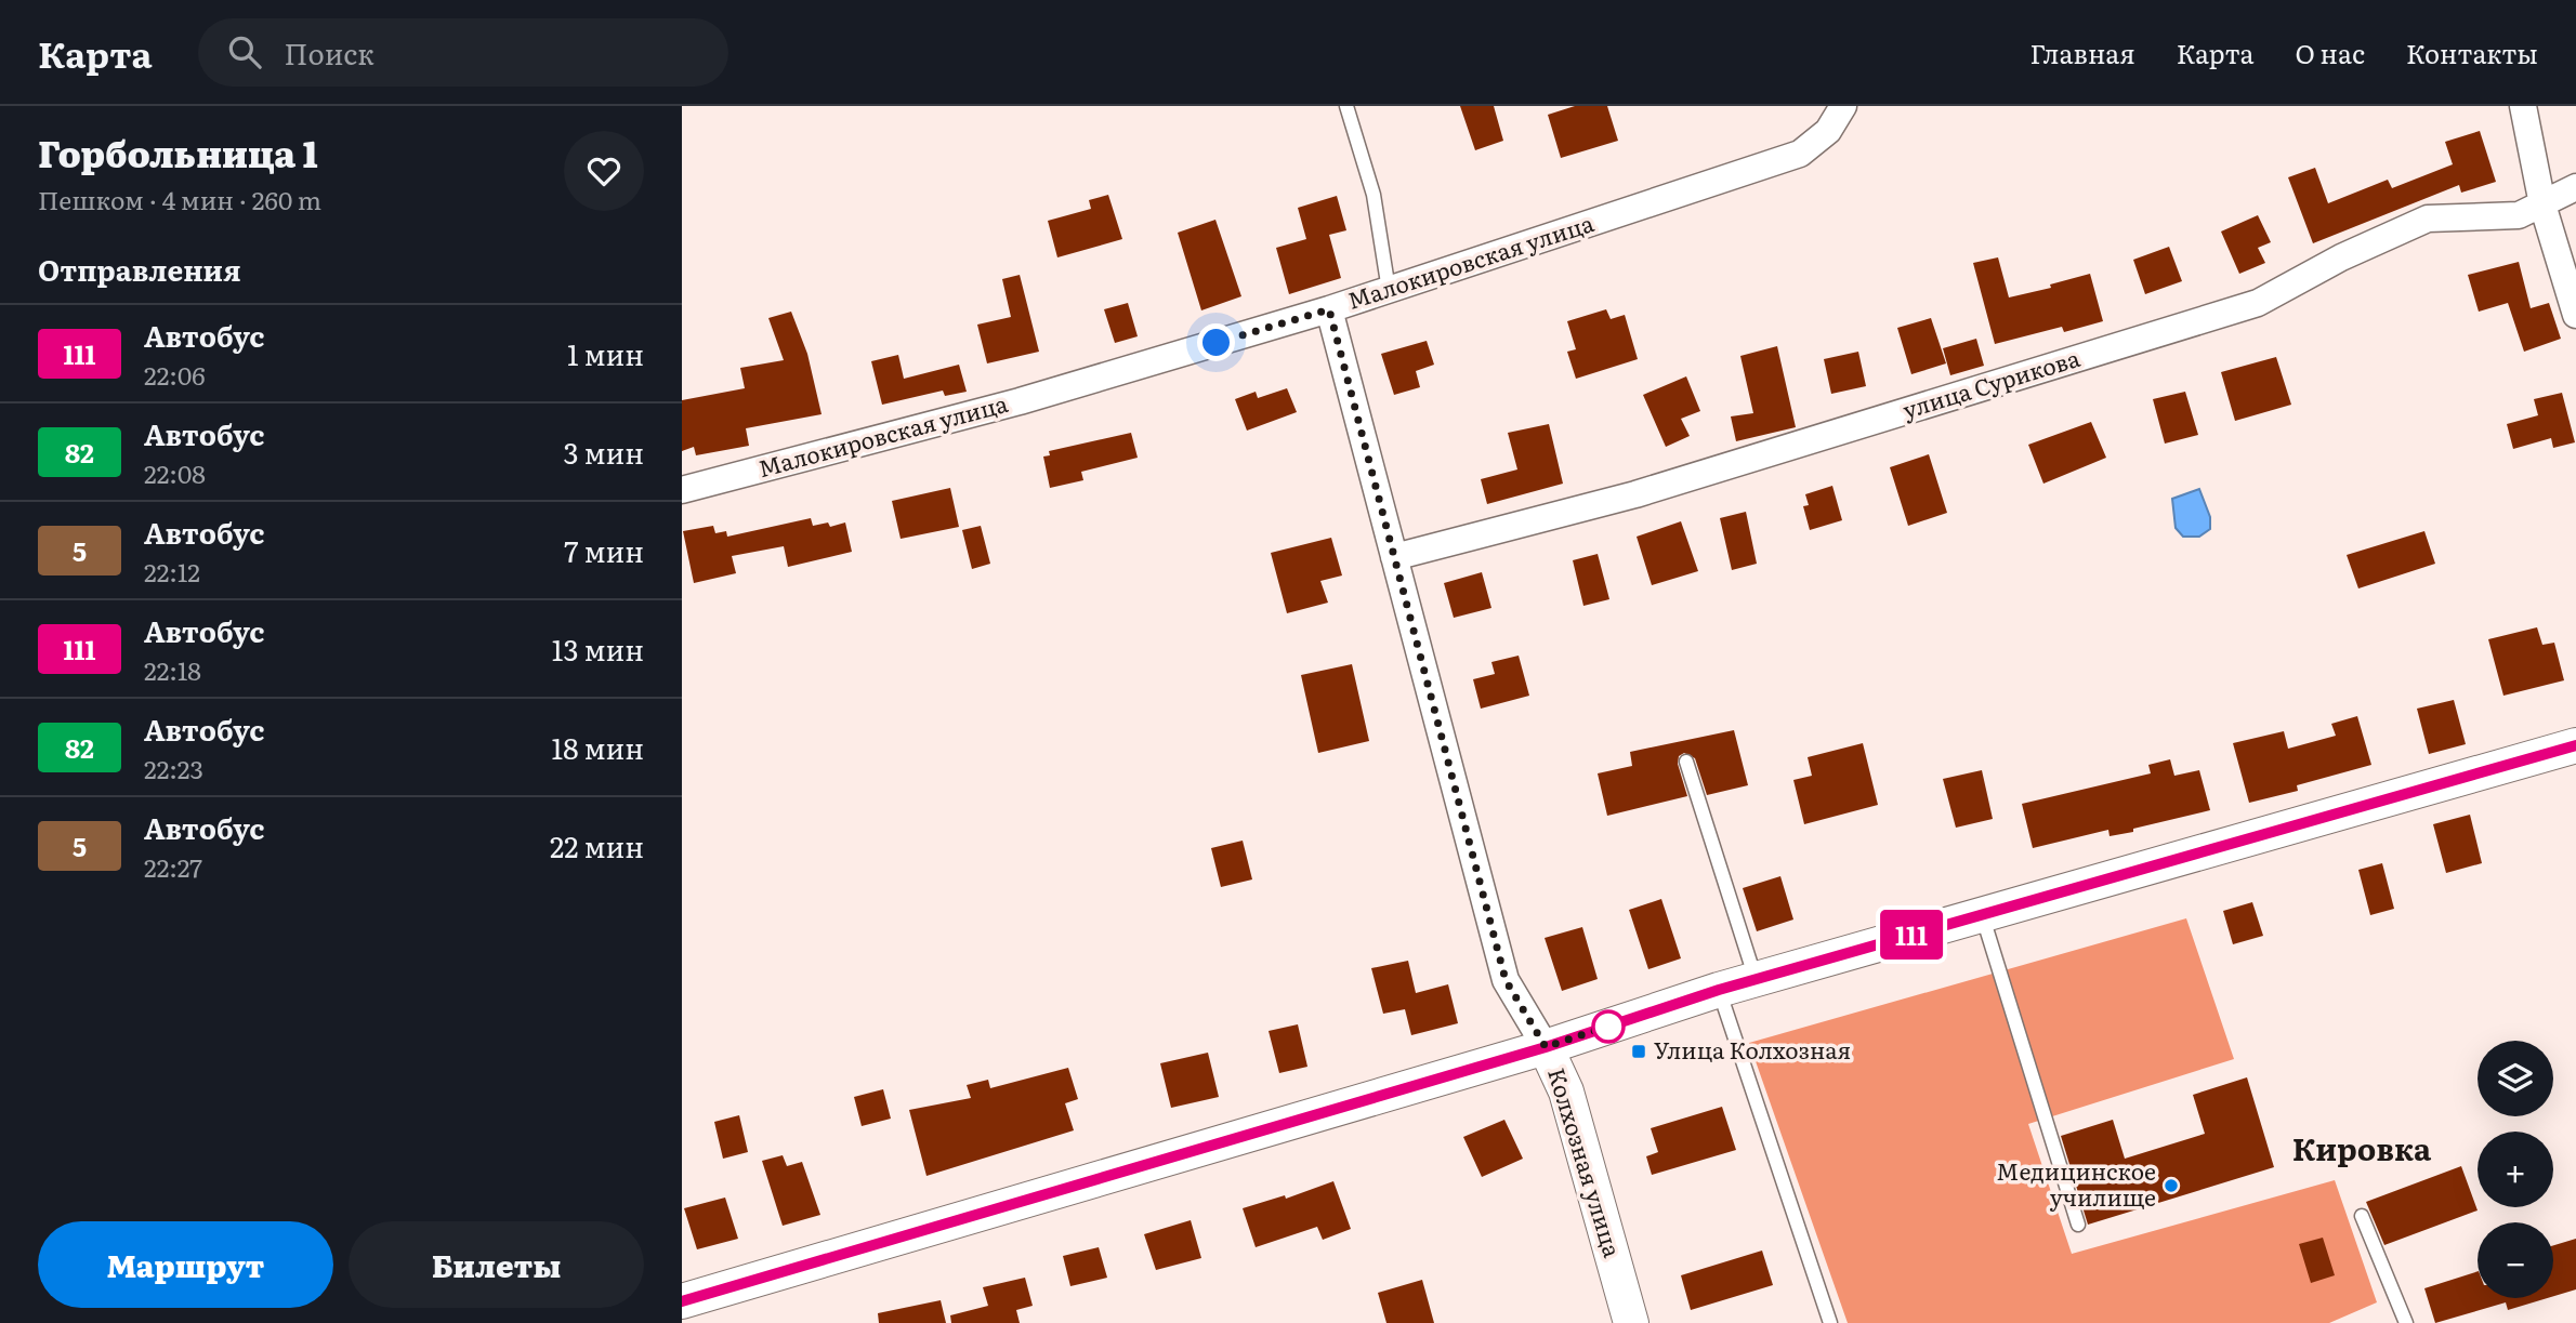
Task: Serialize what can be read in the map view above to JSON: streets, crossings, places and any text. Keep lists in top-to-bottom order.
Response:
{
  "streets": {
    "street": ["Малокировская улица", "улица Сурикова", "Колхозная улица"]
  },
  "crossings": [
    ["Малокировская улица", "Колхозная улица"],
    ["улица Сурикова", "Колхозная улица"]
  ],
  "districts": ["Кировка"],
  "places": {
    "transit": ["Улица Колхозная"],
    "other": ["Медицинское училище"]
  },
  "lines": ["bus line 111"],
  "page": {
    "header": "Карта",
    "search": "Поиск",
    "nav": [
      "Главная",
      "Карта",
      "О нас",
      "Контакты"
    ],
    "heading": [
      ["Горбольница 1", "Пешком · 4 мин · 260 m"],
      "Отправления"
    ],
    "on_map": "111",
    "list": [
      {
        "mark": "111",
        "name": "Автобус",
        "note": "22:06",
        "value": "1 мин"
      },
      {
        "mark": "82",
        "name": "Автобус",
        "note": "22:08",
        "value": "3 мин"
      },
      {
        "mark": "5",
        "name": "Автобус",
        "note": "22:12",
        "value": "7 мин"
      },
      {
        "mark": "111",
        "name": "Автобус",
        "note": "22:18",
        "value": "13 мин"
      },
      {
        "mark": "82",
        "name": "Автобус",
        "note": "22:23",
        "value": "18 мин"
      },
      {
        "mark": "5",
        "name": "Автобус",
        "note": "22:27",
        "value": "22 мин"
      }
    ],
    "map_buttons": ["+", "−"],
    "buttons": ["Маршрут", "Билеты"]
  }
}
